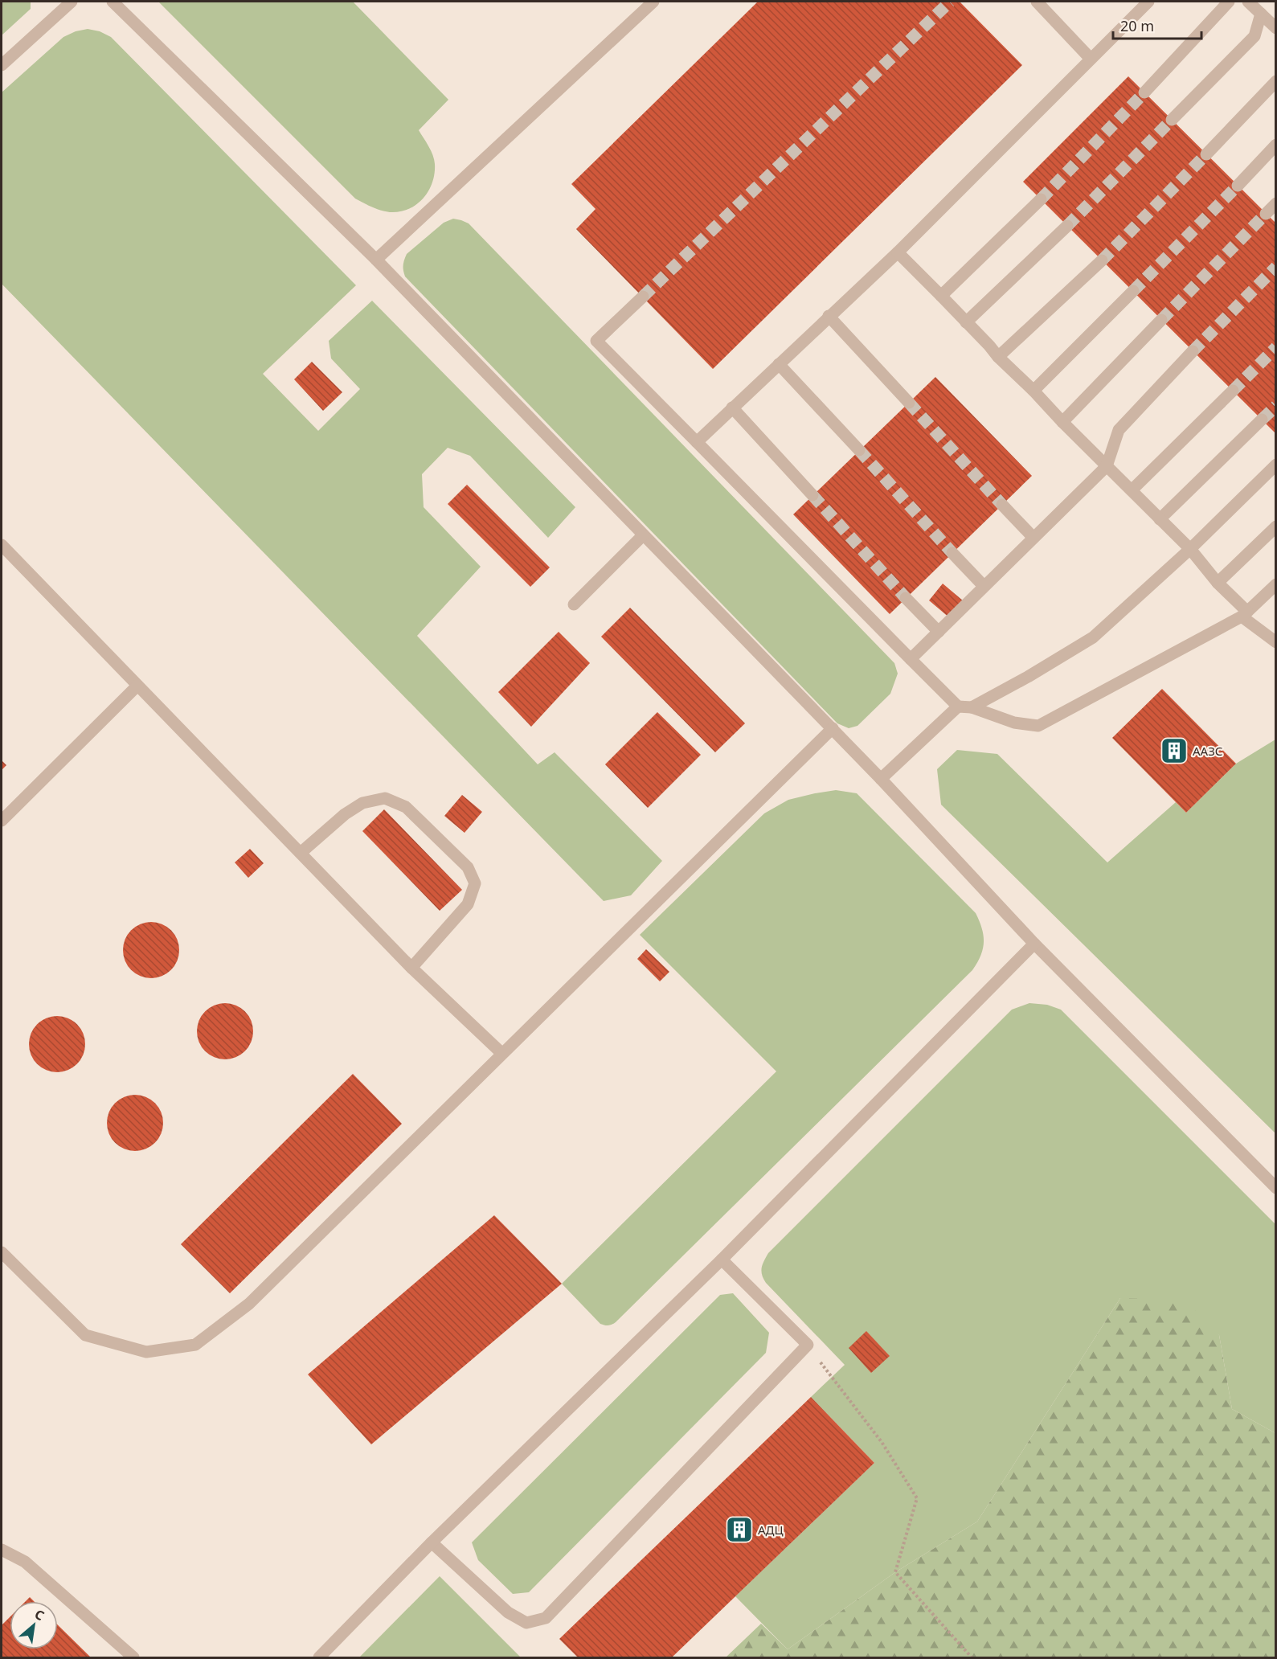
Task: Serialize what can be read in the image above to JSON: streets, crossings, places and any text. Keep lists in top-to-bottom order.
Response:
{
  "places": {
    "building": ["ААЗС", "АДЦ"]
  },
  "scale_bar": "20 m",
  "north": "top right"
}
